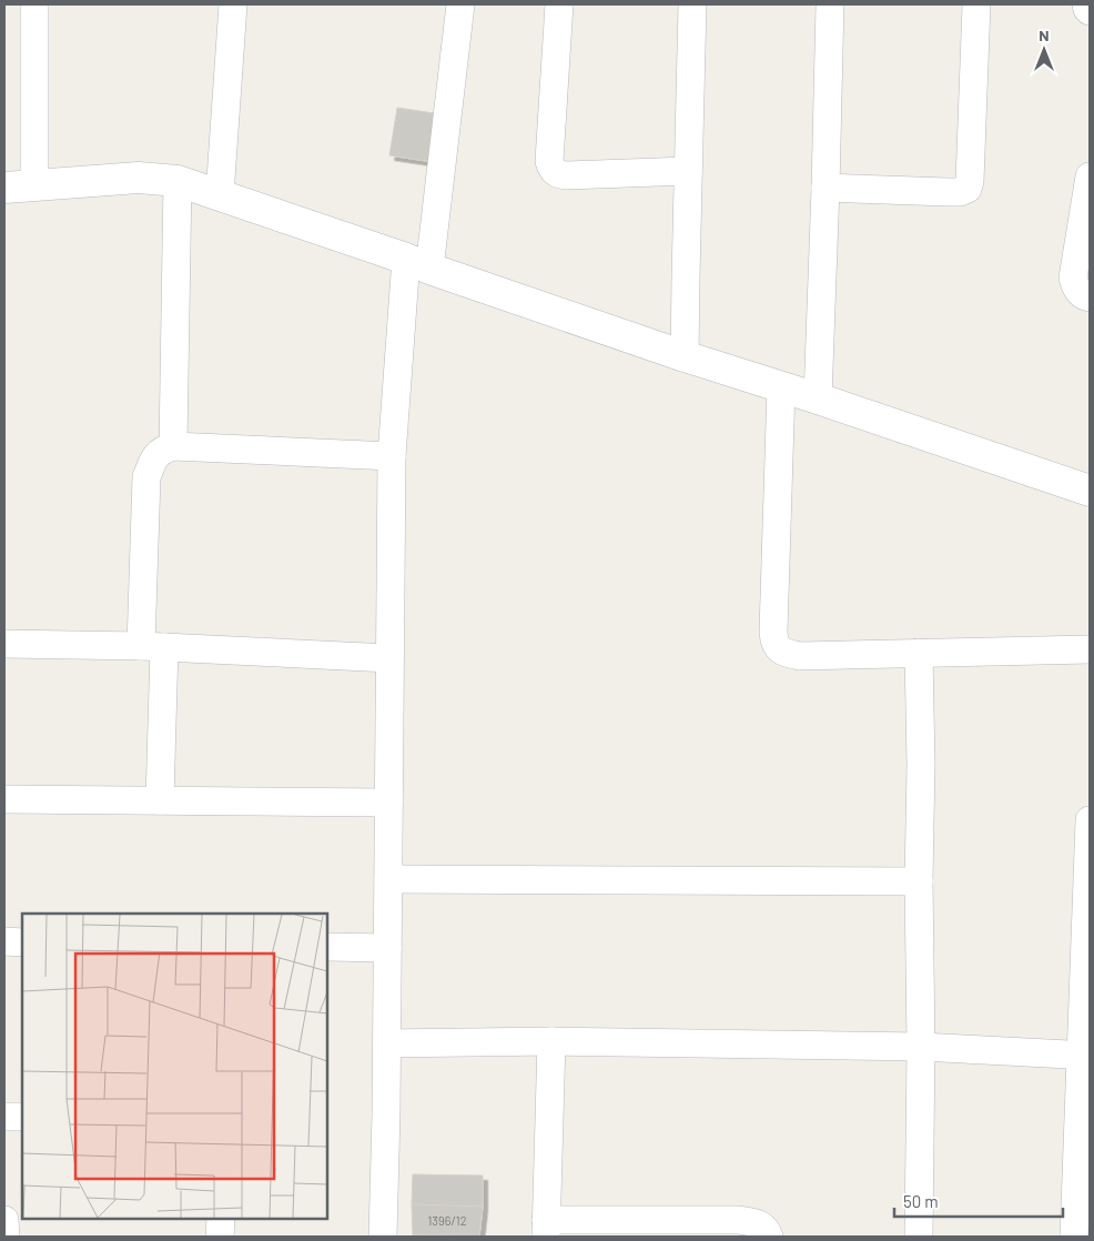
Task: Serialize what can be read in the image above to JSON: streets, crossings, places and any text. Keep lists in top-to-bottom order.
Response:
{
  "house_numbers": ["1396/12"],
  "scale_bar": "50 m",
  "north": "top"
}
